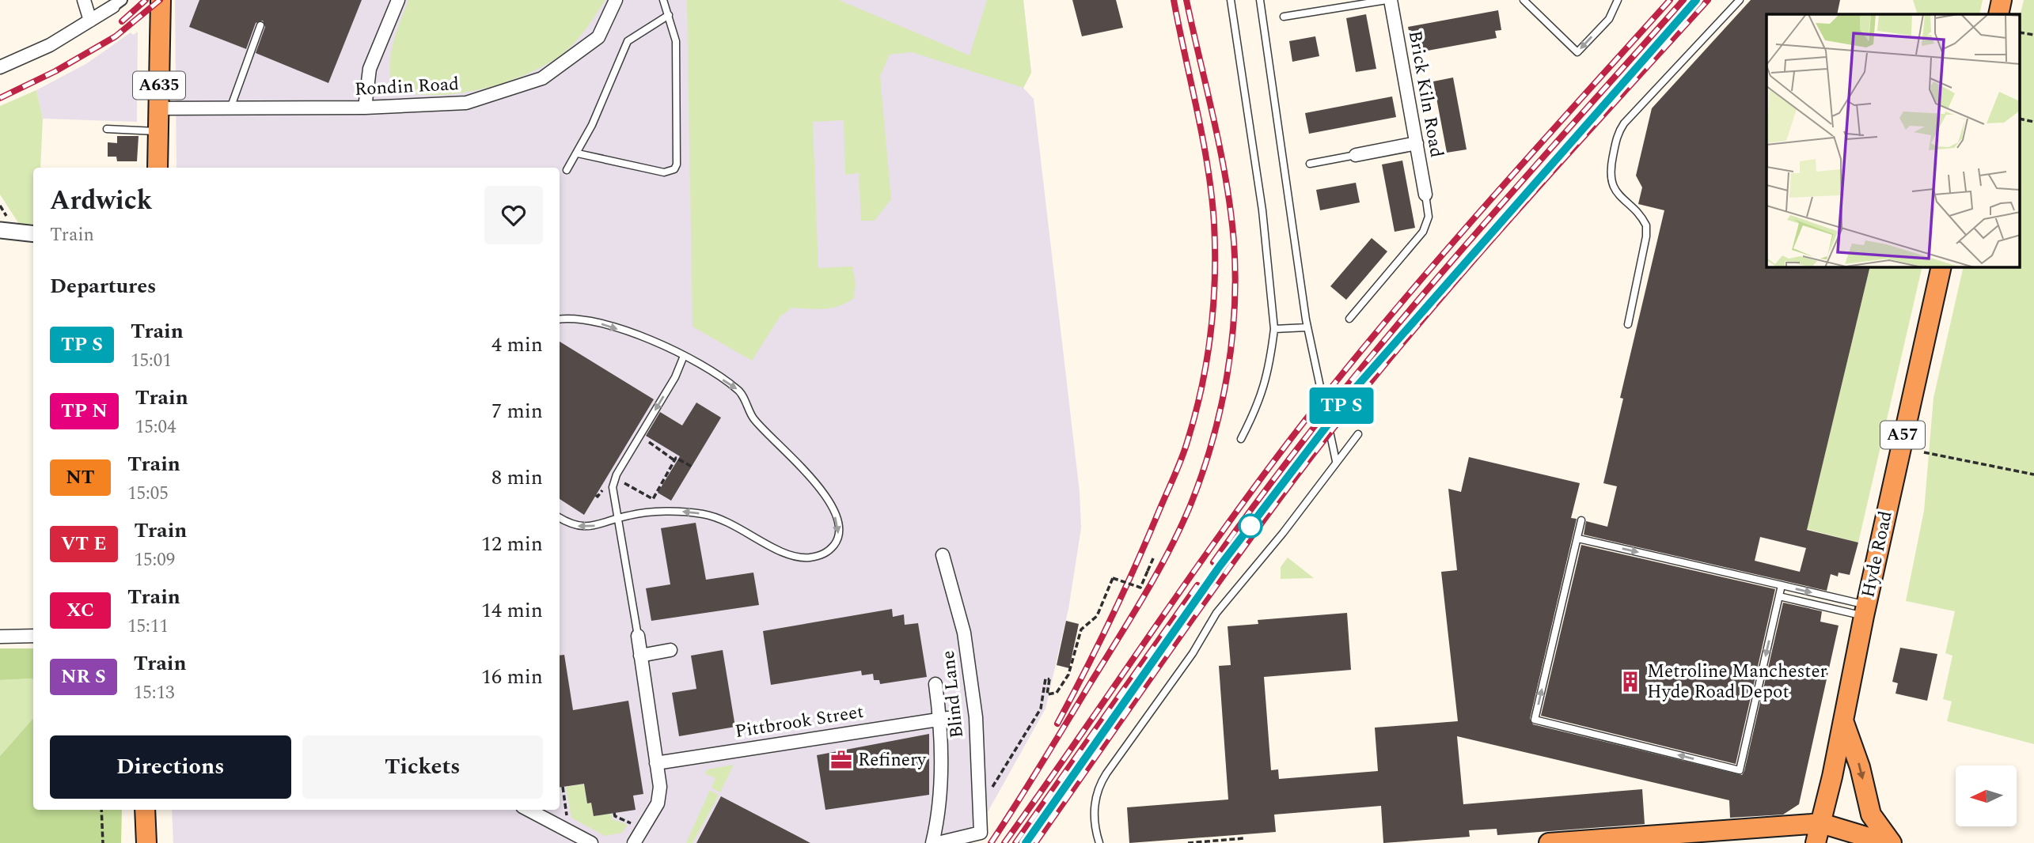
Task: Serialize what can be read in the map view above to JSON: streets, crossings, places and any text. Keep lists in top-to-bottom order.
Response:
{
  "streets": {
    "highway": ["A635", "A57", "Hyde Road"],
    "street": [
      "Rondin Road",
      "Brick Kiln Road",
      "Blind Lane",
      "Pittbrook Street"
    ]
  },
  "crossings": [
    ["A635", "Rondin Road"]
  ],
  "places": {
    "building": ["Metroline Manchester Hyde Road Depot"],
    "office": ["Refinery"]
  },
  "north": "left",
  "page": {
    "on_map": "TP S",
    "heading": [
      ["Ardwick", "Train"],
      "Departures"
    ],
    "list": [
      {
        "mark": "TP S",
        "name": "Train",
        "note": "15:01",
        "value": "4 min"
      },
      {
        "mark": "TP N",
        "name": "Train",
        "note": "15:04",
        "value": "7 min"
      },
      {
        "mark": "NT",
        "name": "Train",
        "note": "15:05",
        "value": "8 min"
      },
      {
        "mark": "VT E",
        "name": "Train",
        "note": "15:09",
        "value": "12 min"
      },
      {
        "mark": "XC",
        "name": "Train",
        "note": "15:11",
        "value": "14 min"
      },
      {
        "mark": "NR S",
        "name": "Train",
        "note": "15:13",
        "value": "16 min"
      }
    ],
    "buttons": ["Directions", "Tickets"]
  }
}
